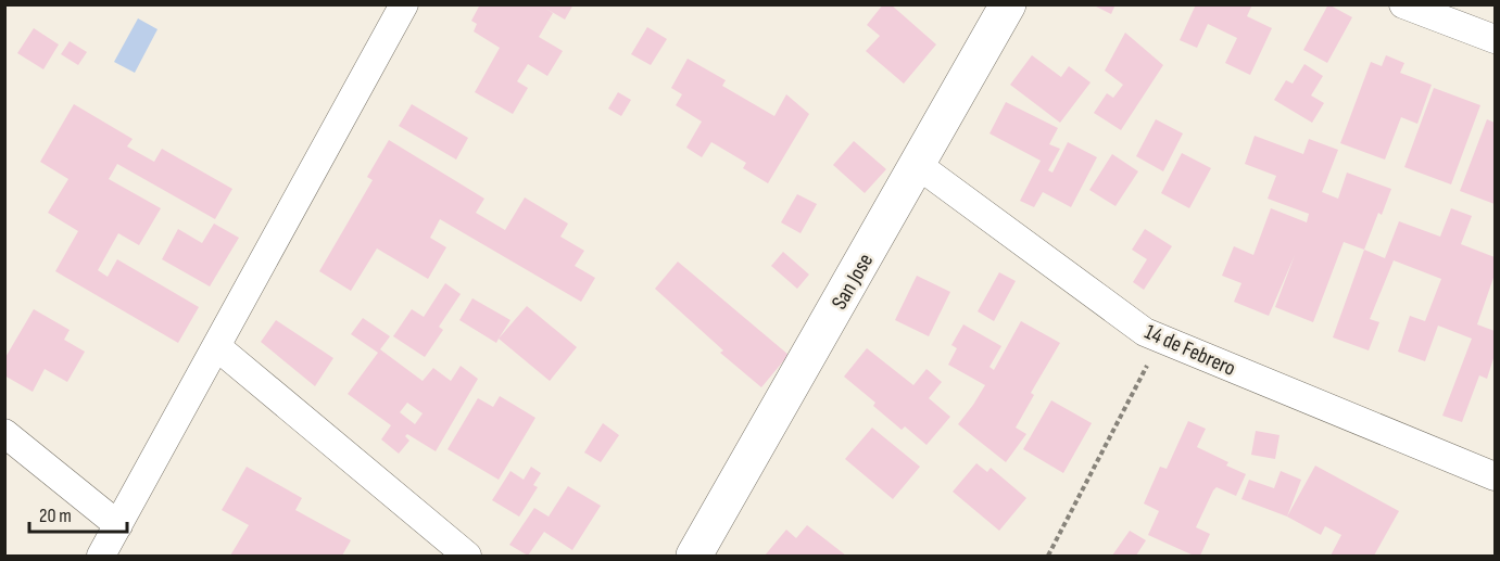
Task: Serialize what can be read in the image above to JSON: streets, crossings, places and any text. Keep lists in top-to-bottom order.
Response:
{
  "streets": {
    "street": ["San Jose", "14 de Febrero"]
  },
  "crossings": [
    ["San Jose", "14 de Febrero"]
  ],
  "scale_bar": "20 m"
}
